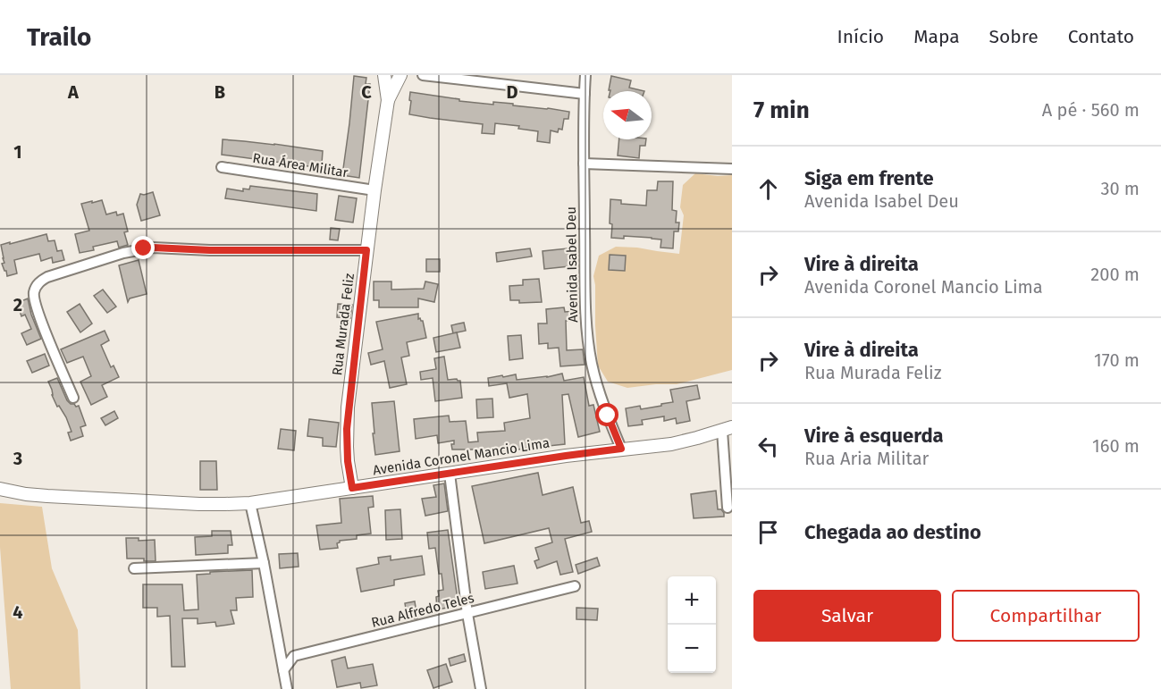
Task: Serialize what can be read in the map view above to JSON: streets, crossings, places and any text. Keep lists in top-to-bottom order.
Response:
{
  "streets": {
    "street": [
      "Rua Área Militar",
      "Avenida Isabel Deu",
      "Rua Murada Feliz",
      "Avenida Coronel Mancio Lima",
      "Rua Alfredo Teles"
    ]
  },
  "crossings": [
    ["Rua Área Militar", "Rua Murada Feliz"],
    ["Avenida Isabel Deu", "Avenida Coronel Mancio Lima"],
    ["Rua Murada Feliz", "Avenida Coronel Mancio Lima"]
  ],
  "north": "left",
  "page": {
    "header": "Trailo",
    "nav": [
      "Início",
      "Mapa",
      "Sobre",
      "Contato"
    ],
    "heading": ["7 min", "A pé · 560 m"],
    "list": [
      ["Siga em frente", "Avenida Isabel Deu", "30 m"],
      ["Vire à direita", "Avenida Coronel Mancio Lima", "200 m"],
      ["Vire à direita", "Rua Murada Feliz", "170 m"],
      ["Vire à esquerda", "Rua Aria Militar", "160 m"],
      "Chegada ao destino"
    ],
    "buttons": ["Salvar", "Compartilhar"],
    "map_buttons": ["+", "−"]
  },
  "grid": {
    "columns": [
      "A",
      "B",
      "C",
      "D"
    ],
    "rows": [
      "1",
      "2",
      "3",
      "4"
    ]
  }
}
